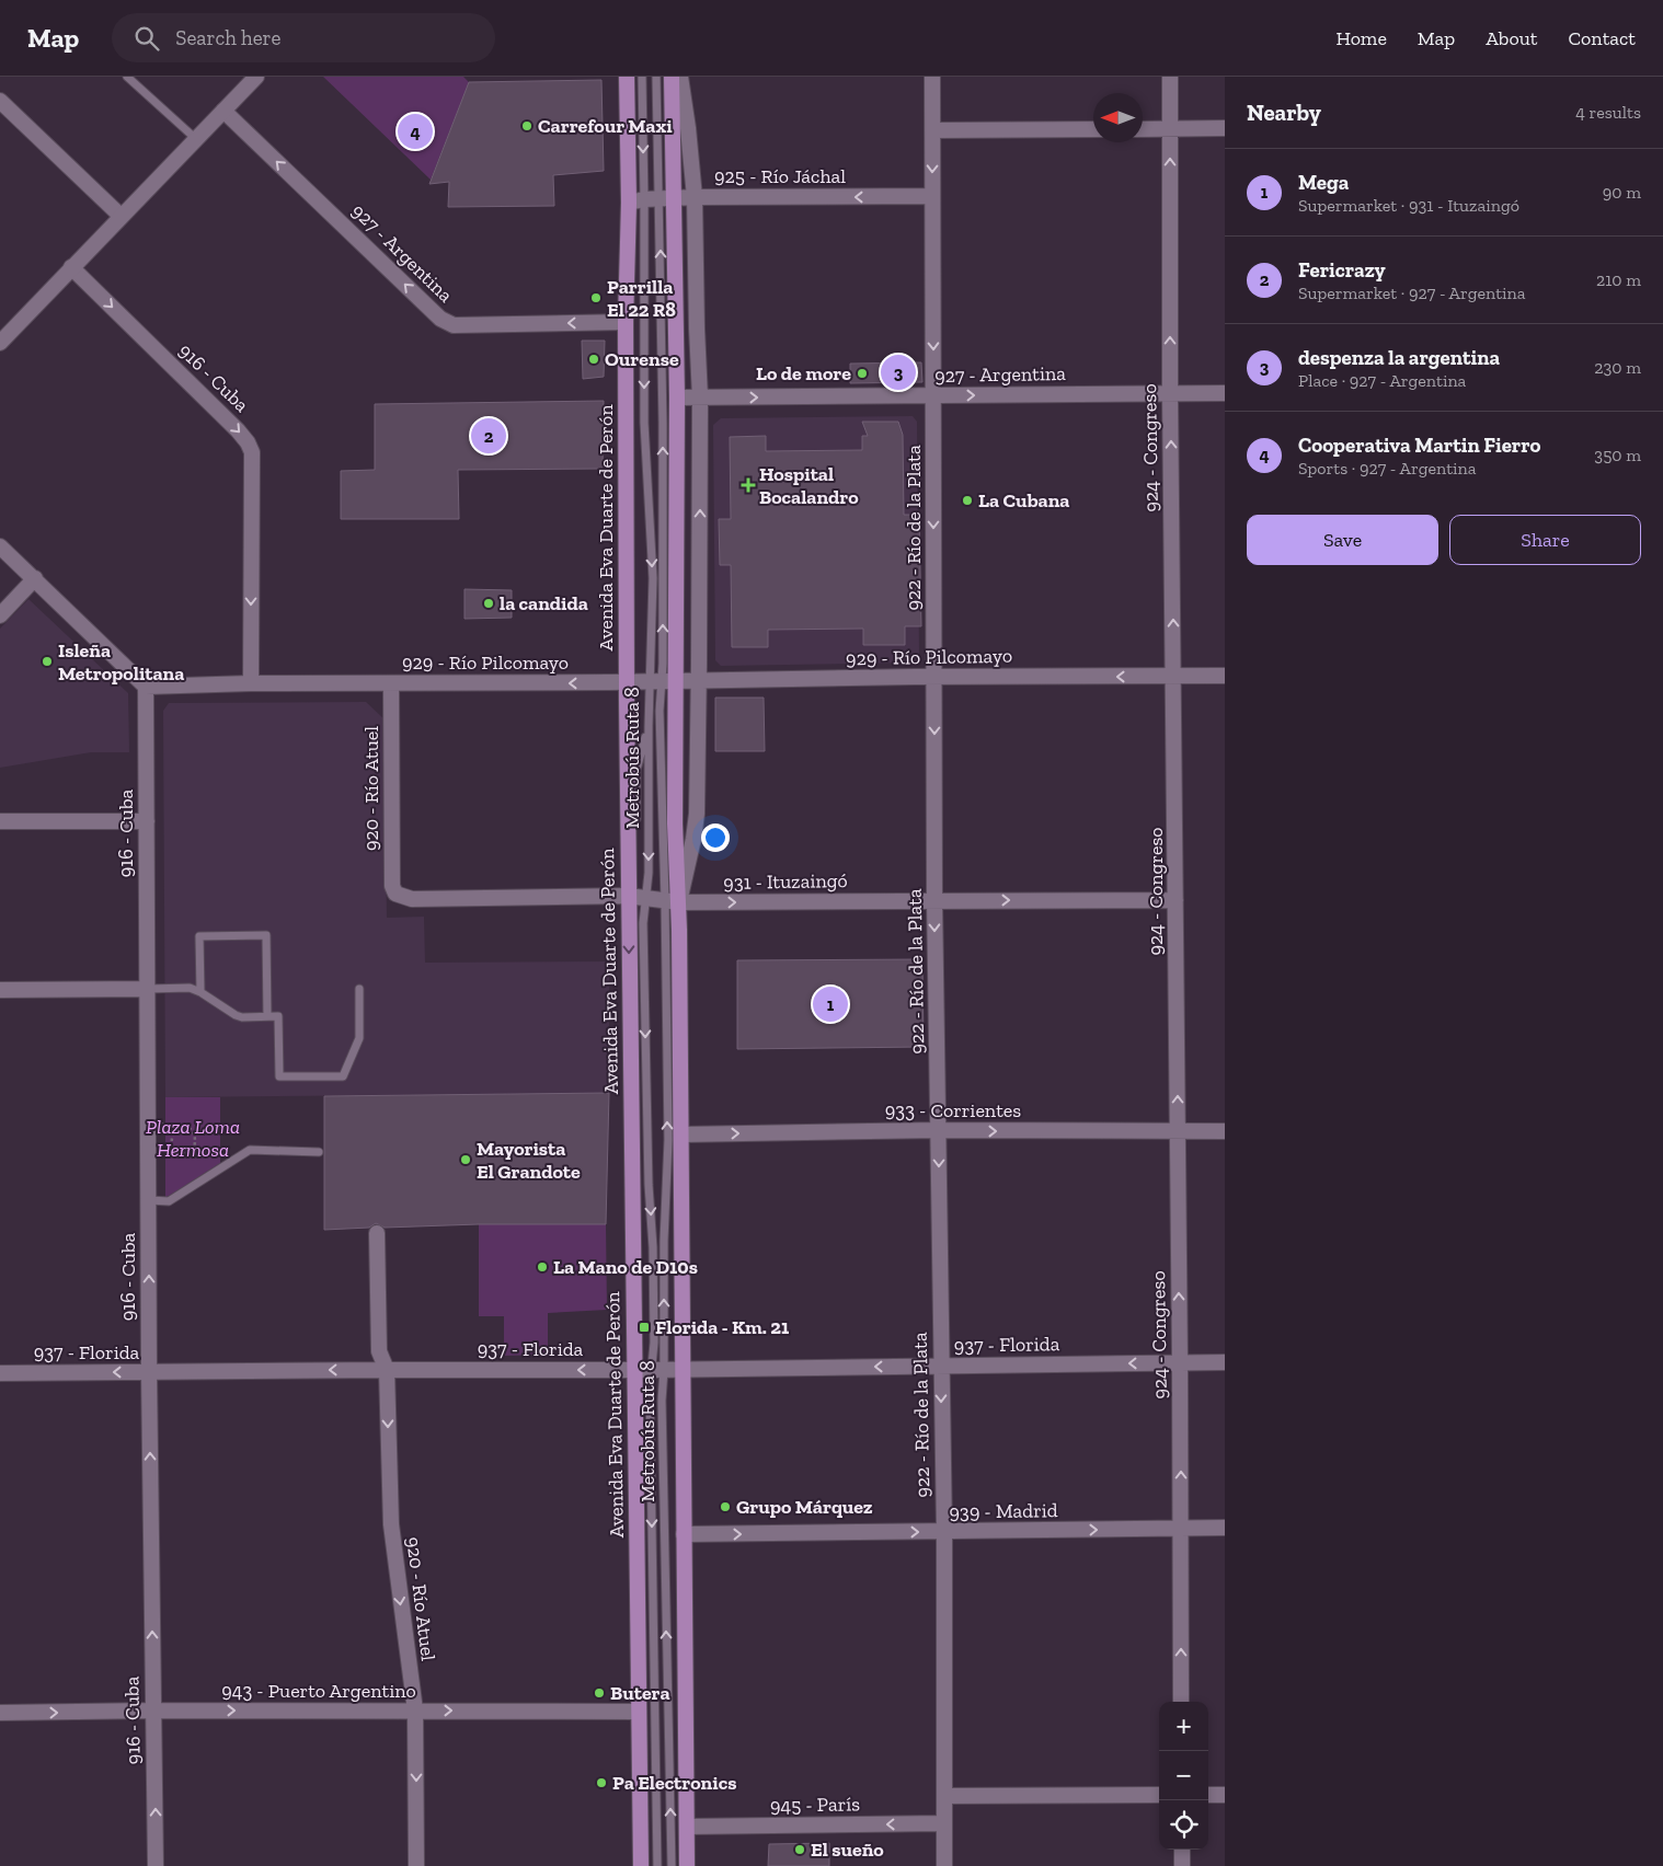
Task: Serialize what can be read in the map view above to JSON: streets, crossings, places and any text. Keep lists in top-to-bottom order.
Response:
{
  "streets": {
    "main road": ["Avenida Eva Duarte de Perón"],
    "street": [
      "925 - Río Jáchal",
      "927 - Argentina",
      "916 - Cuba",
      "924 - Congreso",
      "922 - Río de la Plata",
      "929 - Río Pilcomayo",
      "920 - Río Atuel",
      "931 - Ituzaingó",
      "933 - Corrientes",
      "937 - Florida",
      "939 - Madrid",
      "943 - Puerto Argentino",
      "945 - París"
    ],
    "lane": ["Metrobús Ruta 8"]
  },
  "crossings": [
    ["925 - Río Jáchal", "Avenida Eva Duarte de Perón"],
    ["925 - Río Jáchal", "922 - Río de la Plata"],
    ["925 - Río Jáchal", "Metrobús Ruta 8"],
    ["927 - Argentina", "924 - Congreso"],
    ["927 - Argentina", "Avenida Eva Duarte de Perón"],
    ["927 - Argentina", "922 - Río de la Plata"],
    ["916 - Cuba", "929 - Río Pilcomayo"],
    ["916 - Cuba", "937 - Florida"],
    ["916 - Cuba", "943 - Puerto Argentino"],
    ["924 - Congreso", "929 - Río Pilcomayo"],
    ["924 - Congreso", "931 - Ituzaingó"],
    ["924 - Congreso", "933 - Corrientes"],
    ["924 - Congreso", "937 - Florida"],
    ["924 - Congreso", "939 - Madrid"],
    ["Avenida Eva Duarte de Perón", "929 - Río Pilcomayo"],
    ["Avenida Eva Duarte de Perón", "Metrobús Ruta 8"],
    ["Avenida Eva Duarte de Perón", "931 - Ituzaingó"],
    ["Avenida Eva Duarte de Perón", "937 - Florida"],
    ["Avenida Eva Duarte de Perón", "943 - Puerto Argentino"],
    ["922 - Río de la Plata", "929 - Río Pilcomayo"],
    ["922 - Río de la Plata", "931 - Ituzaingó"],
    ["922 - Río de la Plata", "933 - Corrientes"],
    ["922 - Río de la Plata", "937 - Florida"],
    ["922 - Río de la Plata", "939 - Madrid"],
    ["922 - Río de la Plata", "945 - París"],
    ["929 - Río Pilcomayo", "Metrobús Ruta 8"],
    ["929 - Río Pilcomayo", "920 - Río Atuel"],
    ["Metrobús Ruta 8", "931 - Ituzaingó"],
    ["Metrobús Ruta 8", "937 - Florida"],
    ["920 - Río Atuel", "931 - Ituzaingó"],
    ["920 - Río Atuel", "937 - Florida"],
    ["920 - Río Atuel", "943 - Puerto Argentino"]
  ],
  "one_way": [
    "925 - Río Jáchal",
    "924 - Congreso",
    "922 - Río de la Plata",
    "929 - Río Pilcomayo",
    "920 - Río Atuel",
    "931 - Ituzaingó",
    "933 - Corrientes",
    "937 - Florida",
    "939 - Madrid",
    "943 - Puerto Argentino",
    "945 - París"
  ],
  "parks": ["Plaza Loma Hermosa"],
  "places": {
    "other": [
      "Carrefour Maxi",
      "Parrilla El 22 R8",
      "Ourense",
      "Lo de more",
      "La Cubana",
      "la candida",
      "Isleña Metropolitana",
      "Mayorista El Grandote",
      "La Mano de D10s",
      "Grupo Márquez",
      "Butera",
      "Pa Electronics",
      "El sueño"
    ],
    "health": ["Hospital Bocalandro"],
    "transit": ["Florida - Km. 21"]
  },
  "north": "left",
  "page": {
    "header": "Map",
    "search": "Search here",
    "nav": [
      "Home",
      "Map",
      "About",
      "Contact"
    ],
    "heading": ["Nearby", "4 results"],
    "pins": [
      "4",
      "3",
      "2",
      "1"
    ],
    "list": [
      {
        "mark": "1",
        "name": "Mega",
        "note": "Supermarket · 931 - Ituzaingó",
        "value": "90 m"
      },
      {
        "mark": "2",
        "name": "Fericrazy",
        "note": "Supermarket · 927 - Argentina",
        "value": "210 m"
      },
      {
        "mark": "3",
        "name": "despenza la argentina",
        "note": "Place · 927 - Argentina",
        "value": "230 m"
      },
      {
        "mark": "4",
        "name": "Cooperativa Martin Fierro",
        "note": "Sports · 927 - Argentina",
        "value": "350 m"
      }
    ],
    "buttons": ["Save", "Share"],
    "map_buttons": ["+", "−"]
  }
}
